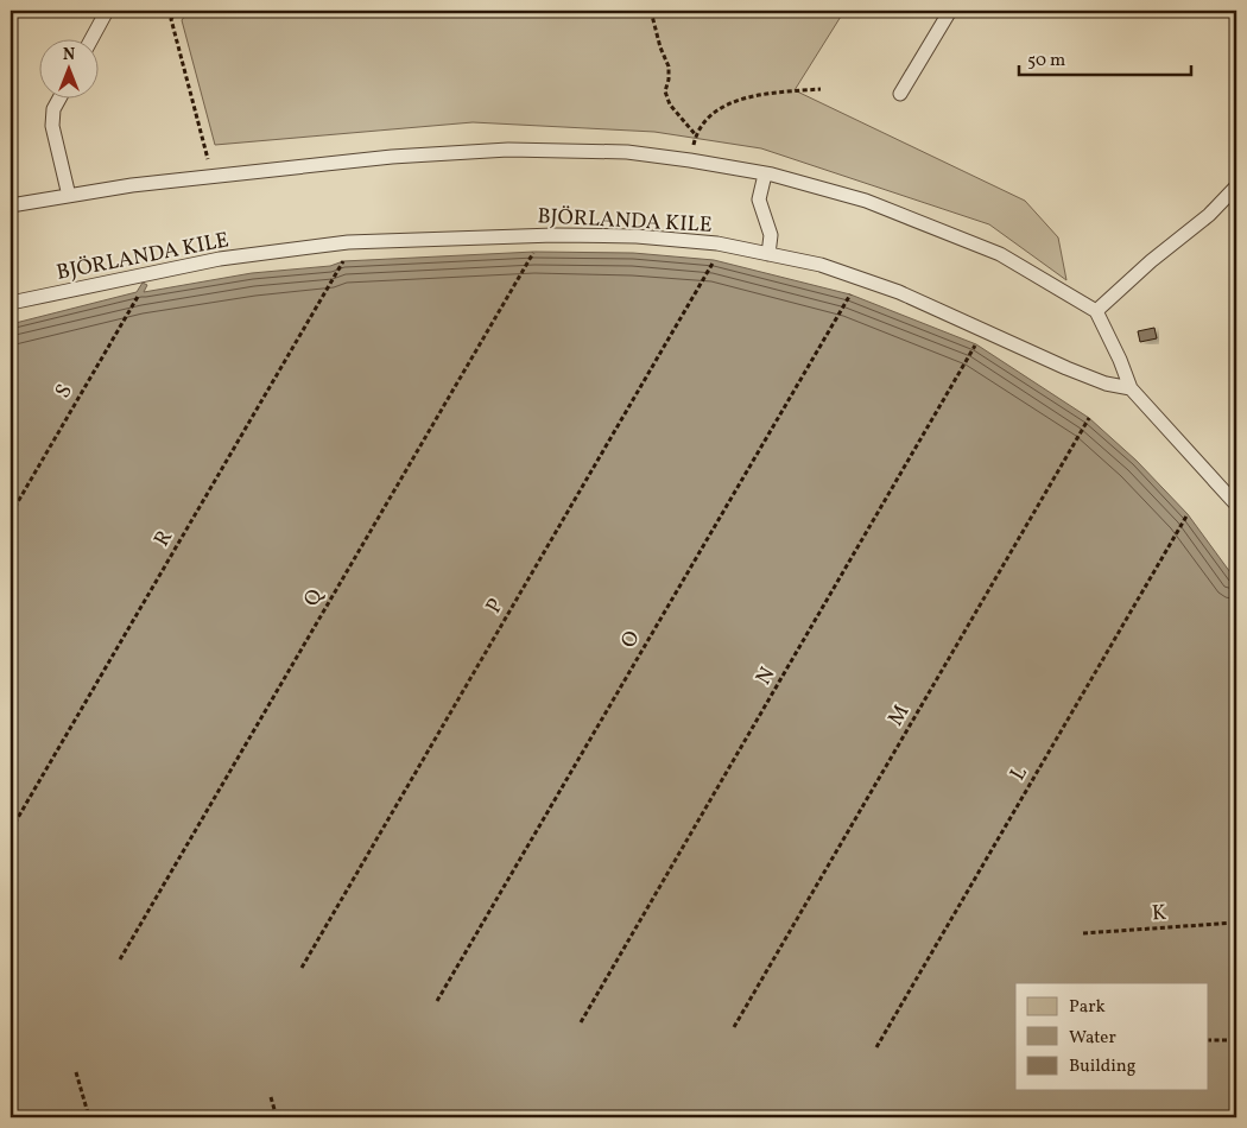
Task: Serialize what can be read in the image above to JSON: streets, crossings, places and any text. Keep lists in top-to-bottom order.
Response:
{
  "streets": {
    "lane": ["BJÖRLANDA KILE"],
    "path": [
      "S",
      "R",
      "Q",
      "P",
      "O",
      "N",
      "M",
      "L",
      "K"
    ]
  },
  "legend": ["Park", "Water", "Building"],
  "scale_bar": "50 m",
  "north": "top"
}
